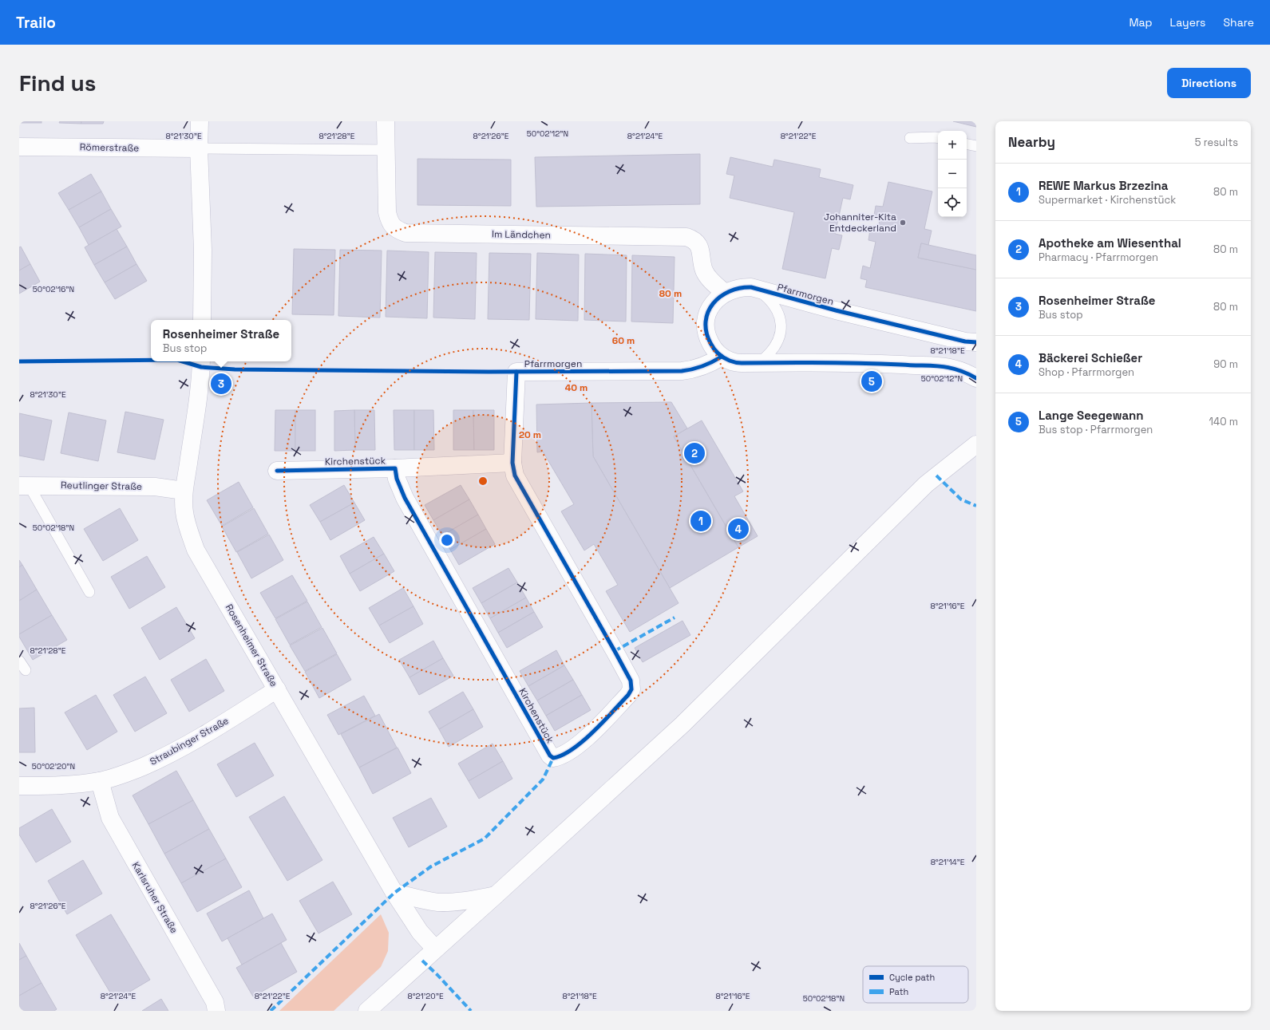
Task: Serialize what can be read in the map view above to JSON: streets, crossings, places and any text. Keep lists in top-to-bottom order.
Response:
{
  "streets": {
    "street": [
      "Römerstraße",
      "Im Ländchen",
      "Pfarrmorgen",
      "Kirchenstück",
      "Reutlinger Straße",
      "Rosenheimer Straße",
      "Straubinger Straße",
      "Karlsruher Straße"
    ]
  },
  "crossings": [
    ["Im Ländchen", "Pfarrmorgen"],
    ["Pfarrmorgen", "Kirchenstück"],
    ["Reutlinger Straße", "Rosenheimer Straße"],
    ["Rosenheimer Straße", "Straubinger Straße"],
    ["Straubinger Straße", "Karlsruher Straße"]
  ],
  "places": ["Johanniter-Kita Entdeckerland"],
  "legend": ["Cycle path", "Path"],
  "page": {
    "header": "Trailo",
    "nav": ["Map", "Layers", "Share"],
    "buttons": "Directions",
    "title": "Find us",
    "heading": ["Nearby", "5 results"],
    "map_buttons": ["+", "−"],
    "list": [
      {
        "mark": "1",
        "name": "REWE Markus Brzezina",
        "note": "Supermarket · Kirchenstück",
        "value": "80 m"
      },
      {
        "mark": "2",
        "name": "Apotheke am Wiesenthal",
        "note": "Pharmacy · Pfarrmorgen",
        "value": "80 m"
      },
      {
        "mark": "3",
        "name": "Rosenheimer Straße",
        "note": "Bus stop",
        "value": "80 m"
      },
      {
        "mark": "4",
        "name": "Bäckerei Schießer",
        "note": "Shop · Pfarrmorgen",
        "value": "90 m"
      },
      {
        "mark": "5",
        "name": "Lange Seegewann",
        "note": "Bus stop · Pfarrmorgen",
        "value": "140 m"
      }
    ],
    "popup": ["Rosenheimer Straße", "Bus stop"],
    "pins": [
      "5",
      "3",
      "2",
      "1",
      "4"
    ]
  },
  "coordinates": [
    "50°02'12\"N",
    "8°21'24\"E",
    "8°21'22\"E",
    "8°21'30\"E",
    "8°21'28\"E",
    "8°21'26\"E",
    "50°02'16\"N",
    "8°21'18\"E",
    "50°02'18\"N",
    "8°21'16\"E",
    "50°02'20\"N",
    "8°21'14\"E",
    "8°21'20\"E"
  ],
  "rings": [
    "80 m",
    "60 m",
    "40 m",
    "20 m"
  ]
}
